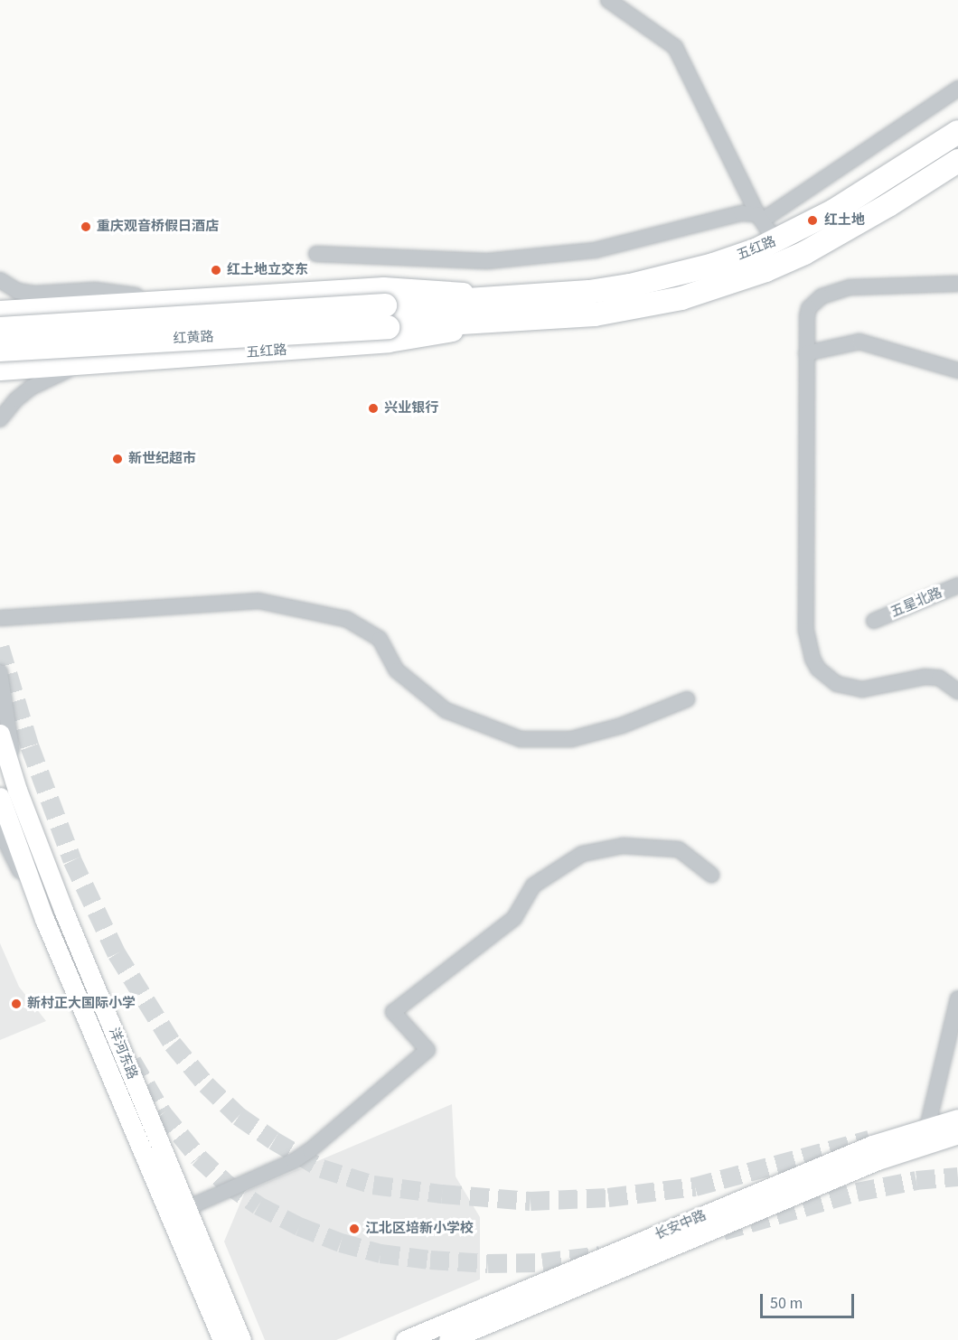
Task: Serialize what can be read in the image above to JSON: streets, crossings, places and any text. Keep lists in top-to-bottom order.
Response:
{
  "streets": {
    "highway": ["五红路", "红黄路"],
    "main road": ["洋河东路", "长安中路"],
    "street": ["五星北路"]
  },
  "crossings": [
    ["五红路", "红黄路"]
  ],
  "places": [
    "红土地",
    "重庆观音桥假日酒店",
    "红土地立交东",
    "兴业银行",
    "新世纪超市",
    "新村正大国际小学",
    "江北区培新小学校"
  ],
  "scale_bar": "50 m"
}
